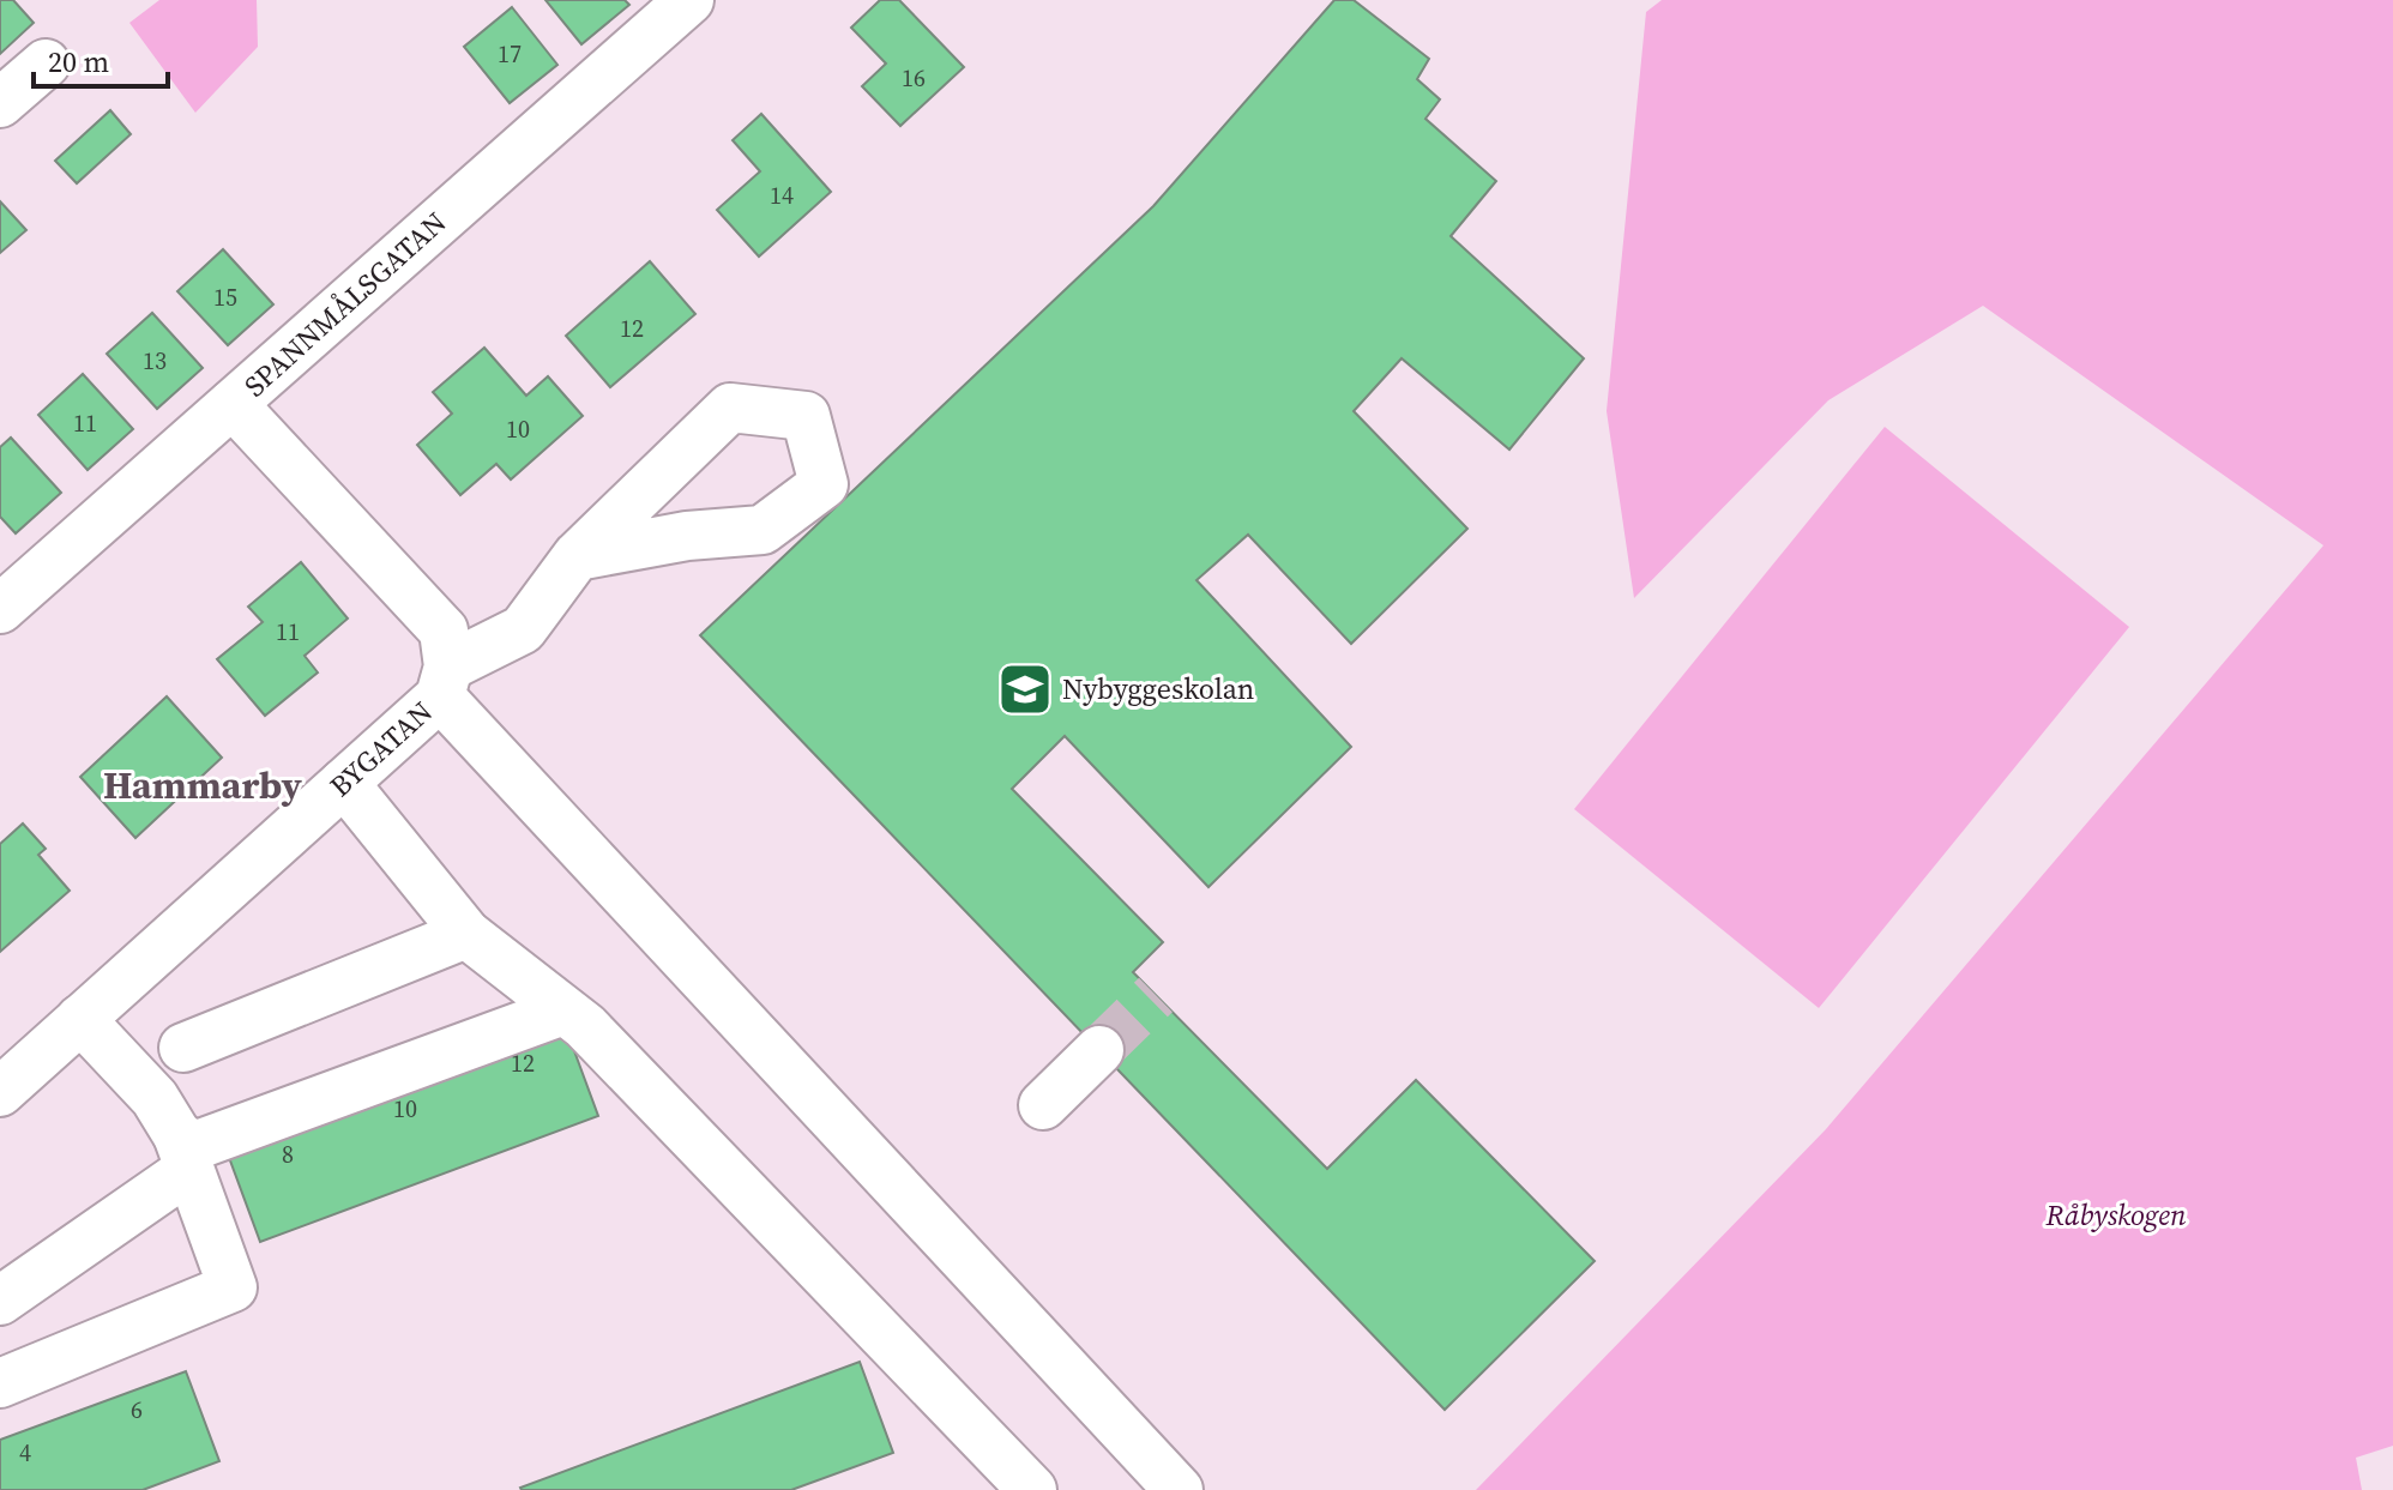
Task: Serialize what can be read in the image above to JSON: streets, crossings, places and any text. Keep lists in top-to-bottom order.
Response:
{
  "streets": {
    "street": ["SPANNMÅLSGATAN", "BYGATAN"]
  },
  "crossings": [
    ["SPANNMÅLSGATAN", "BYGATAN"]
  ],
  "districts": ["Hammarby"],
  "parks": ["Råbyskogen"],
  "places": {
    "school or university": ["Nybyggeskolan"]
  },
  "house_numbers": [
    "17",
    "16",
    "14",
    "15",
    "12",
    "13",
    "11",
    "10",
    "11",
    "12",
    "10",
    "8",
    "6",
    "4"
  ],
  "scale_bar": "20 m"
}
